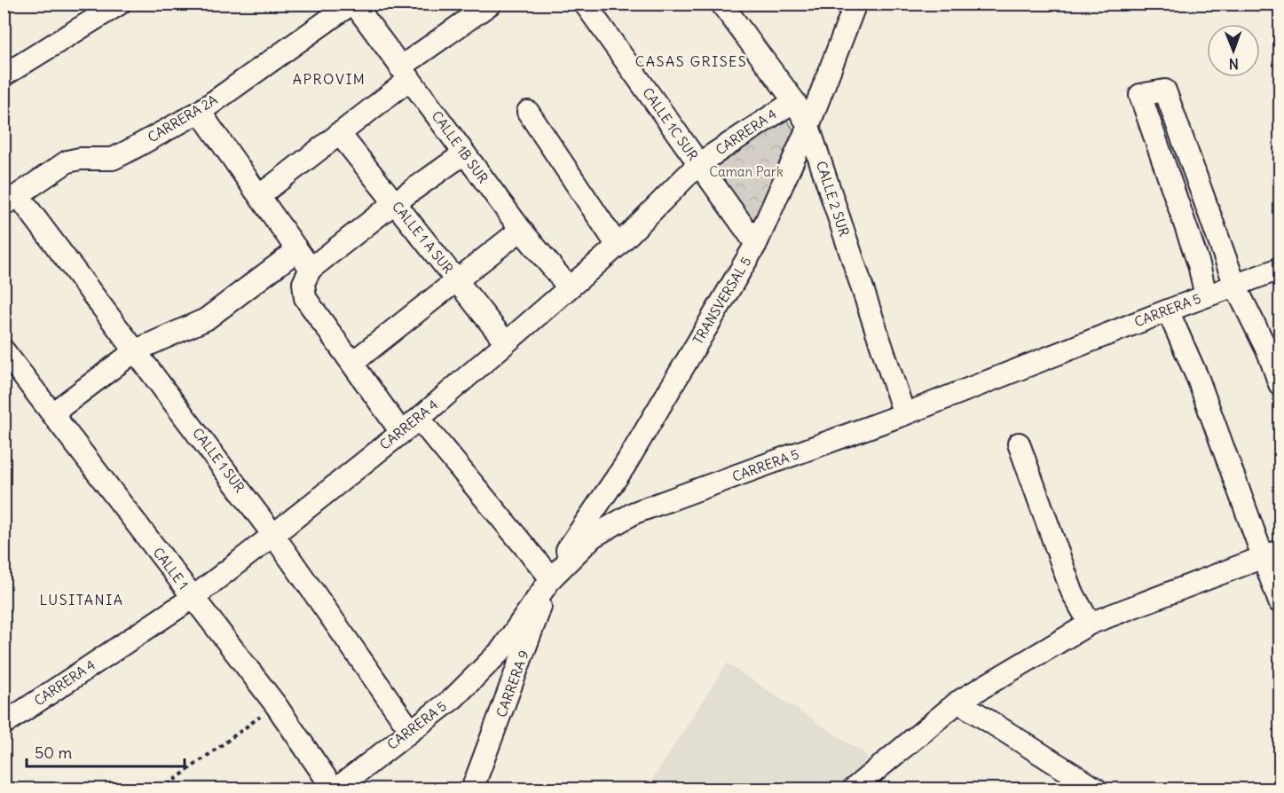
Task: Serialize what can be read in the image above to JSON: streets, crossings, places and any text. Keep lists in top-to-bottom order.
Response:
{
  "streets": {
    "street": [
      "CARRERA 2A",
      "CALLE 1C SUR",
      "CARRERA 4",
      "CALLE 1B SUR",
      "CALLE 2 SUR",
      "CALLE 1 A SUR",
      "TRANSVERSAL 5",
      "CARRERA 5",
      "CALLE 1 SUR",
      "CALLE 1",
      "CARRERA 9"
    ]
  },
  "crossings": [
    ["CARRERA 2A", "CALLE 1B SUR"],
    ["CARRERA 2A", "CALLE 1 SUR"],
    ["CALLE 1C SUR", "CARRERA 4"],
    ["CALLE 1C SUR", "TRANSVERSAL 5"],
    ["CARRERA 4", "CALLE 1B SUR"],
    ["CARRERA 4", "CALLE 2 SUR"],
    ["CARRERA 4", "CALLE 1 A SUR"],
    ["CARRERA 4", "CALLE 1 SUR"],
    ["CARRERA 4", "CALLE 1"],
    ["CALLE 2 SUR", "TRANSVERSAL 5"],
    ["CALLE 2 SUR", "CARRERA 5"],
    ["TRANSVERSAL 5", "CARRERA 5"],
    ["TRANSVERSAL 5", "CARRERA 9"],
    ["CARRERA 5", "CALLE 1 SUR"],
    ["CARRERA 5", "CALLE 1"],
    ["CARRERA 5", "CARRERA 9"]
  ],
  "districts": ["CASAS GRISES", "APROVIM", "LUSITANIA"],
  "parks": ["Caman Park"],
  "scale_bar": "50 m",
  "north": "bottom"
}
